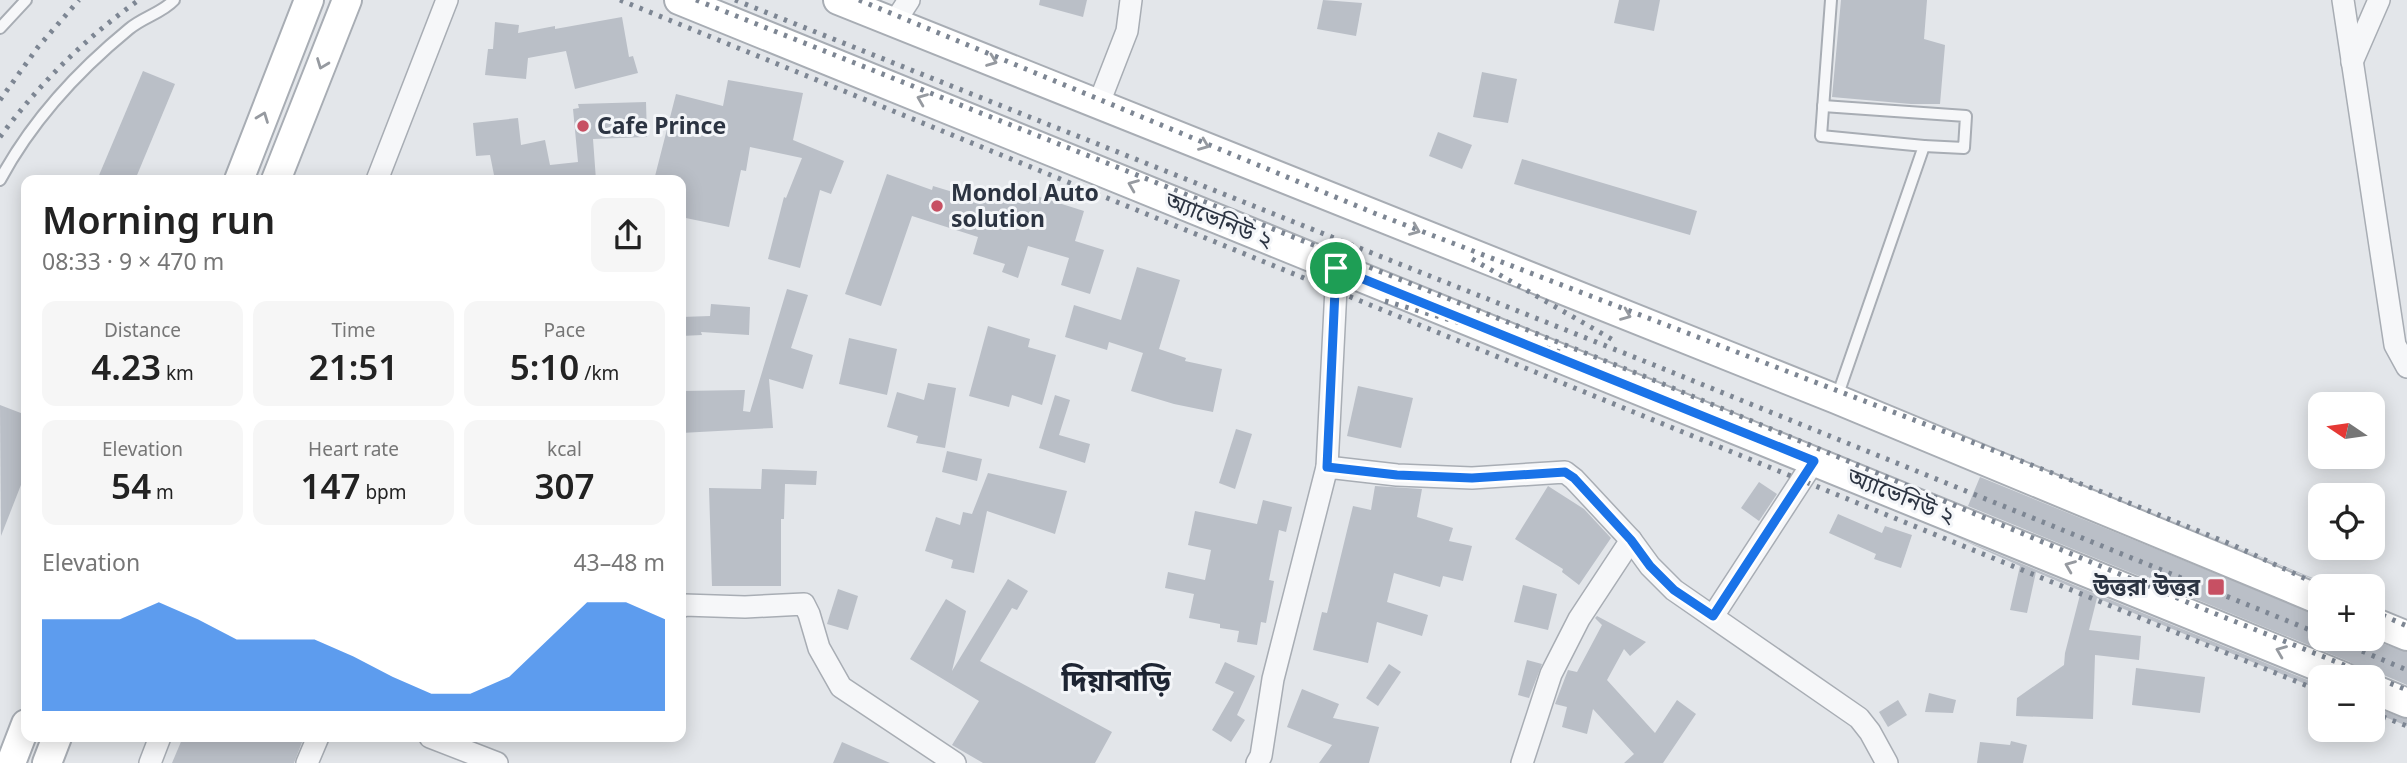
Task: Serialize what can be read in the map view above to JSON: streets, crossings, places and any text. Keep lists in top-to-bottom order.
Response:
{
  "streets": {
    "main road": ["অ্যাভেনিউ ২"]
  },
  "districts": ["দিয়াবাড়ি"],
  "places": {
    "other": ["Cafe Prince", "Mondol Auto solution"],
    "transit": ["উত্তরা উত্তর"]
  },
  "north": "left",
  "page": {
    "heading": ["Morning run", "08:33 · 9 × 470 m"],
    "stats": [
      ["Distance", "4.23 km"],
      ["Time", "21:51"],
      ["Pace", "5:10 /km"],
      ["Elevation", "54 m"],
      ["Heart rate", "147 bpm"],
      ["kcal", "307"]
    ],
    "map_buttons": ["+", "−"],
    "chart": ["Elevation", "43–48 m"]
  }
}
